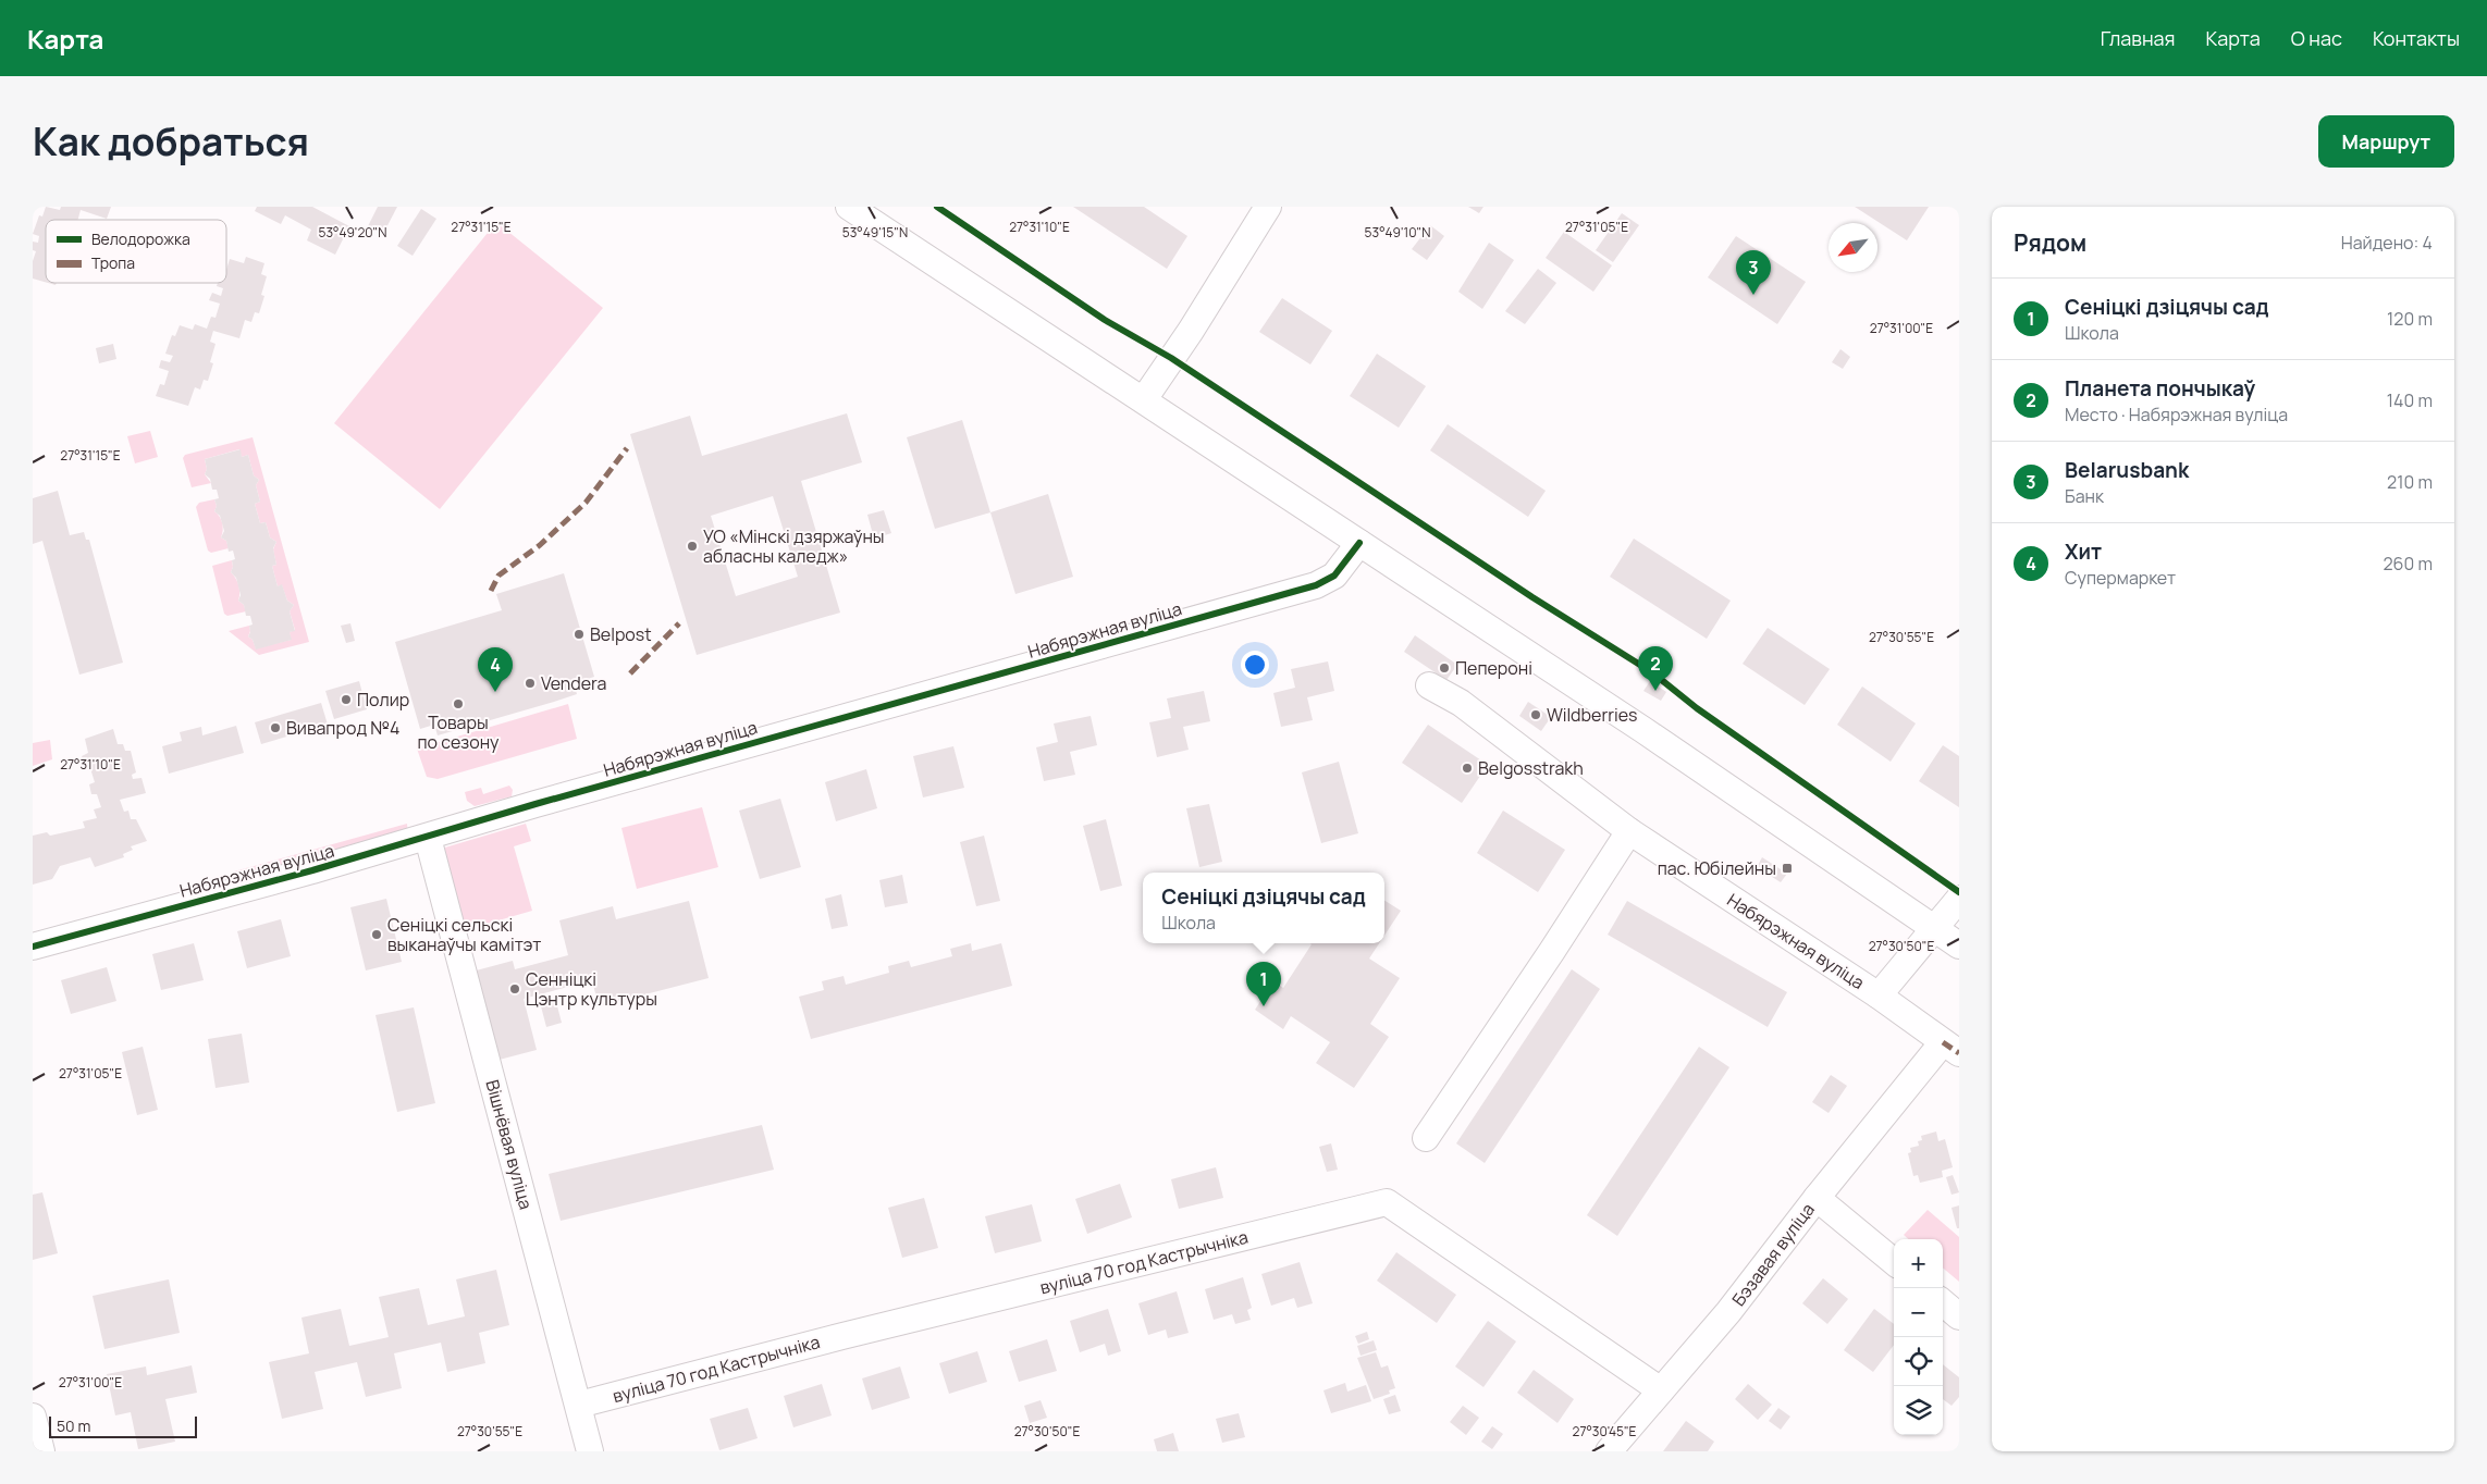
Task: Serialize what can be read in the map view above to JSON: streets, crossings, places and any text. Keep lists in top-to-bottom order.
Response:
{
  "streets": {
    "street": [
      "Набярэжная вуліца",
      "Вішнёвая вуліца",
      "Бэзавая вуліца",
      "вуліца 70 год Кастрычніка"
    ]
  },
  "crossings": [
    ["Набярэжная вуліца", "Вішнёвая вуліца"],
    ["Вішнёвая вуліца", "вуліца 70 год Кастрычніка"],
    ["Бэзавая вуліца", "вуліца 70 год Кастрычніка"]
  ],
  "places": {
    "other": [
      "УО «Мінскі дзяржаўны абласны каледж»",
      "Belpost",
      "Пепероні",
      "Vendera",
      "Полир",
      "Товары по сезону",
      "Wildberries",
      "Вивапрод №4",
      "Belgosstrakh",
      "Сеніцкі сельскі выканаўчы камітэт",
      "Сенніцкі Цэнтр культуры"
    ],
    "transit": ["пас. Юбілейны"]
  },
  "legend": ["Велодорожка", "Тропа"],
  "scale_bar": "50 m",
  "north": "bottom left",
  "page": {
    "header": "Карта",
    "nav": [
      "Главная",
      "Карта",
      "О нас",
      "Контакты"
    ],
    "title": "Как добраться",
    "buttons": "Маршрут",
    "heading": ["Рядом", "Найдено: 4"],
    "pins": [
      "3",
      "2",
      "4",
      "1"
    ],
    "list": [
      {
        "mark": "1",
        "name": "Сеніцкі дзіцячы сад",
        "note": "Школа",
        "value": "120 m"
      },
      {
        "mark": "2",
        "name": "Планета пончыкаў",
        "note": "Место · Набярэжная вуліца",
        "value": "140 m"
      },
      {
        "mark": "3",
        "name": "Belarusbank",
        "note": "Банк",
        "value": "210 m"
      },
      {
        "mark": "4",
        "name": "Хит",
        "note": "Супермаркет",
        "value": "260 m"
      }
    ],
    "popup": ["Сеніцкі дзіцячы сад", "Школа"],
    "map_buttons": ["+", "−"],
    "scale": "50 m"
  },
  "coordinates": [
    "27°31'10\"E",
    "27°31'15\"E",
    "27°31'05\"E",
    "53°49'20\"N",
    "53°49'15\"N",
    "53°49'10\"N",
    "27°31'00\"E",
    "27°30'55\"E",
    "27°30'50\"E",
    "27°30'45\"E"
  ]
}
